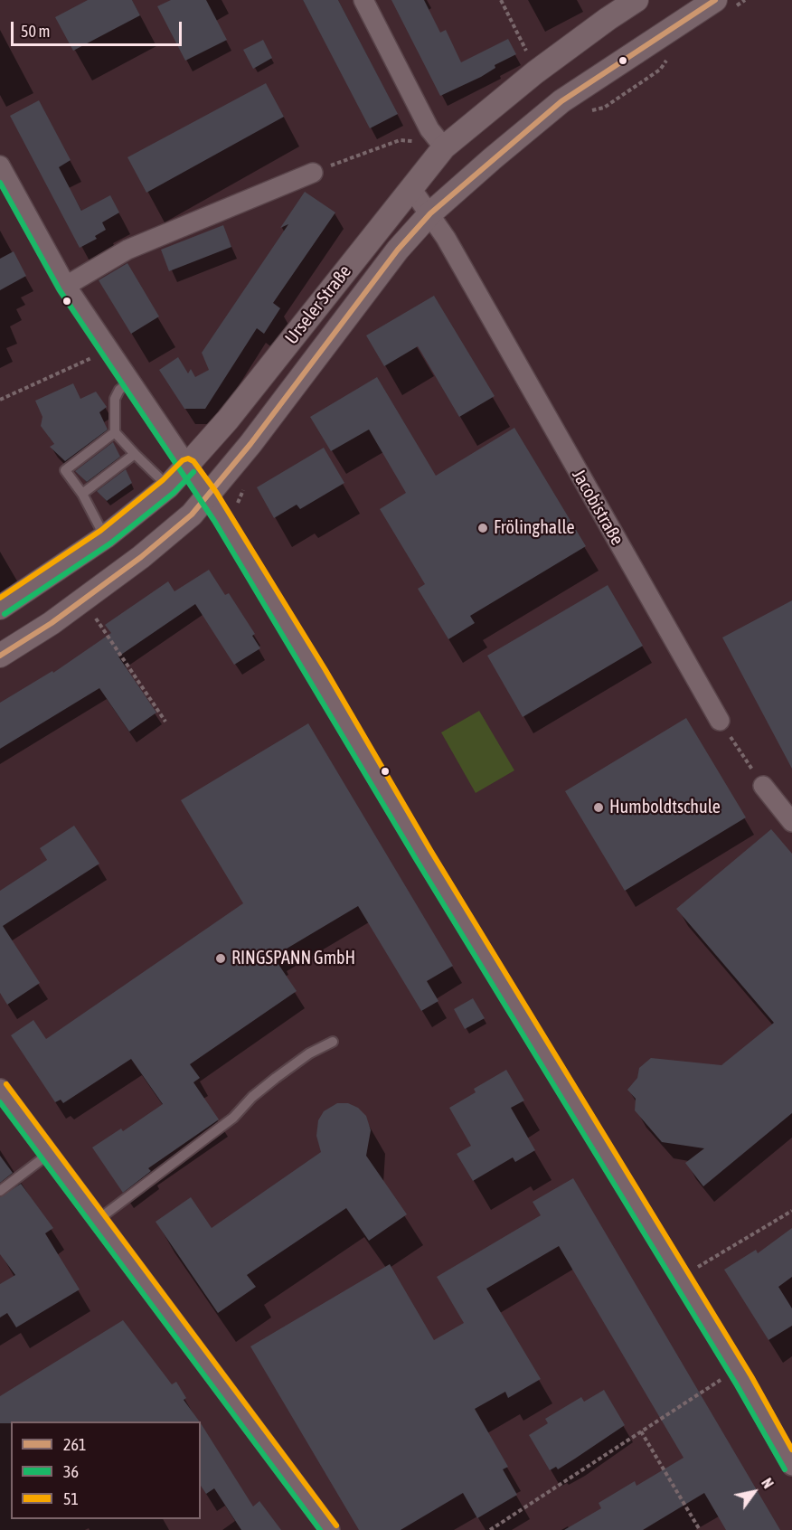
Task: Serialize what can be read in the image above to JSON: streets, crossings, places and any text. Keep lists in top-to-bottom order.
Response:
{
  "streets": {
    "street": ["Urseler Straße", "Jacobistraße"]
  },
  "crossings": [
    ["Urseler Straße", "Jacobistraße"]
  ],
  "places": ["Frölinghalle", "Humboldtschule", "RINGSPANN GmbH"],
  "lines": ["transit line 261", "transit line 36", "transit line 51"],
  "legend": ["261", "36", "51"],
  "scale_bar": "50 m",
  "north": "top right"
}
